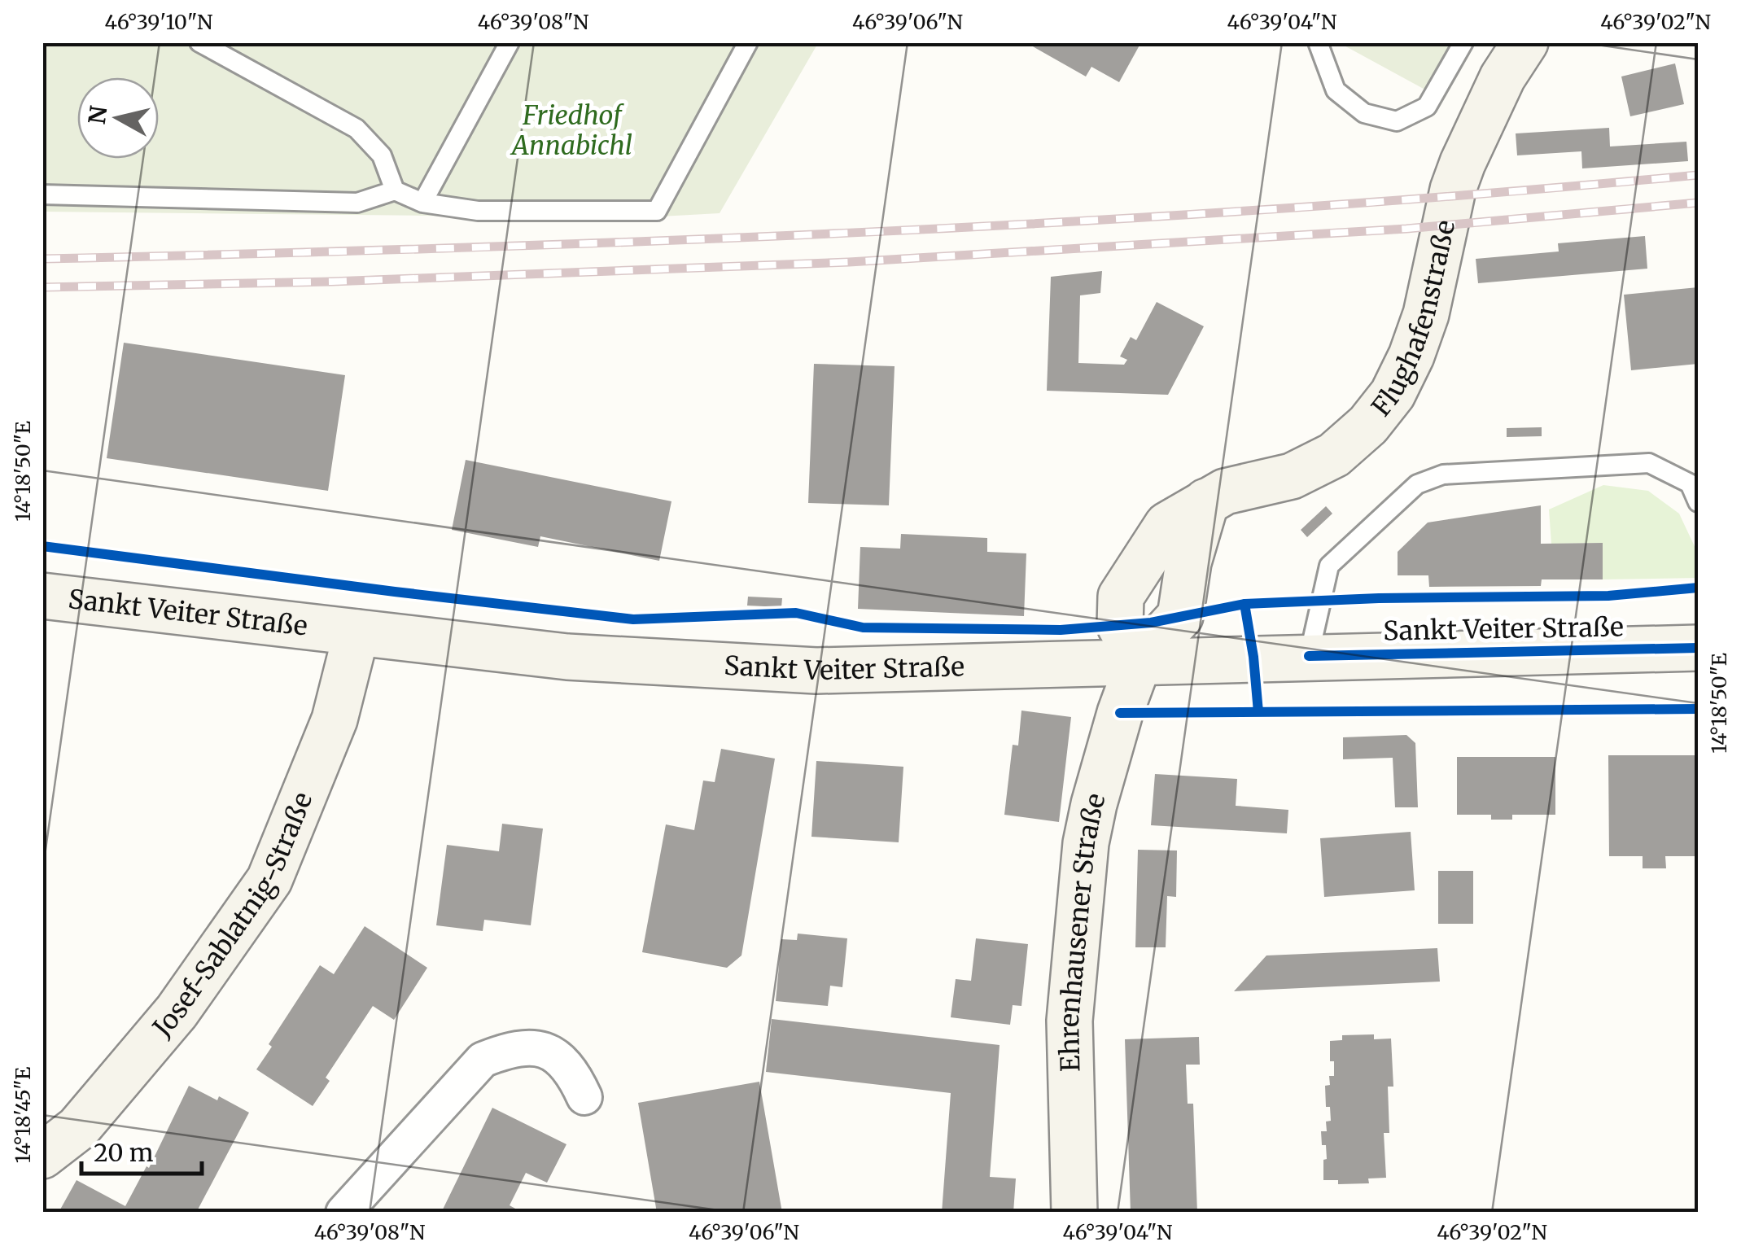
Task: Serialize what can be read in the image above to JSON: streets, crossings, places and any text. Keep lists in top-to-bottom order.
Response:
{
  "streets": {
    "main road": [
      "Flughafenstraße",
      "Sankt Veiter Straße",
      "Josef-Sablatnig-Straße",
      "Ehrenhausener Straße"
    ]
  },
  "crossings": [
    ["Flughafenstraße", "Sankt Veiter Straße"],
    ["Flughafenstraße", "Ehrenhausener Straße"],
    ["Sankt Veiter Straße", "Josef-Sablatnig-Straße"],
    ["Sankt Veiter Straße", "Ehrenhausener Straße"]
  ],
  "parks": ["Friedhof Annabichl"],
  "scale_bar": "20 m",
  "north": "left",
  "coordinates": [
    "46°39'10\"N",
    "46°39'08\"N",
    "46°39'06\"N",
    "46°39'04\"N",
    "46°39'02\"N",
    "14°18'50\"E",
    "14°18'45\"E"
  ]
}
